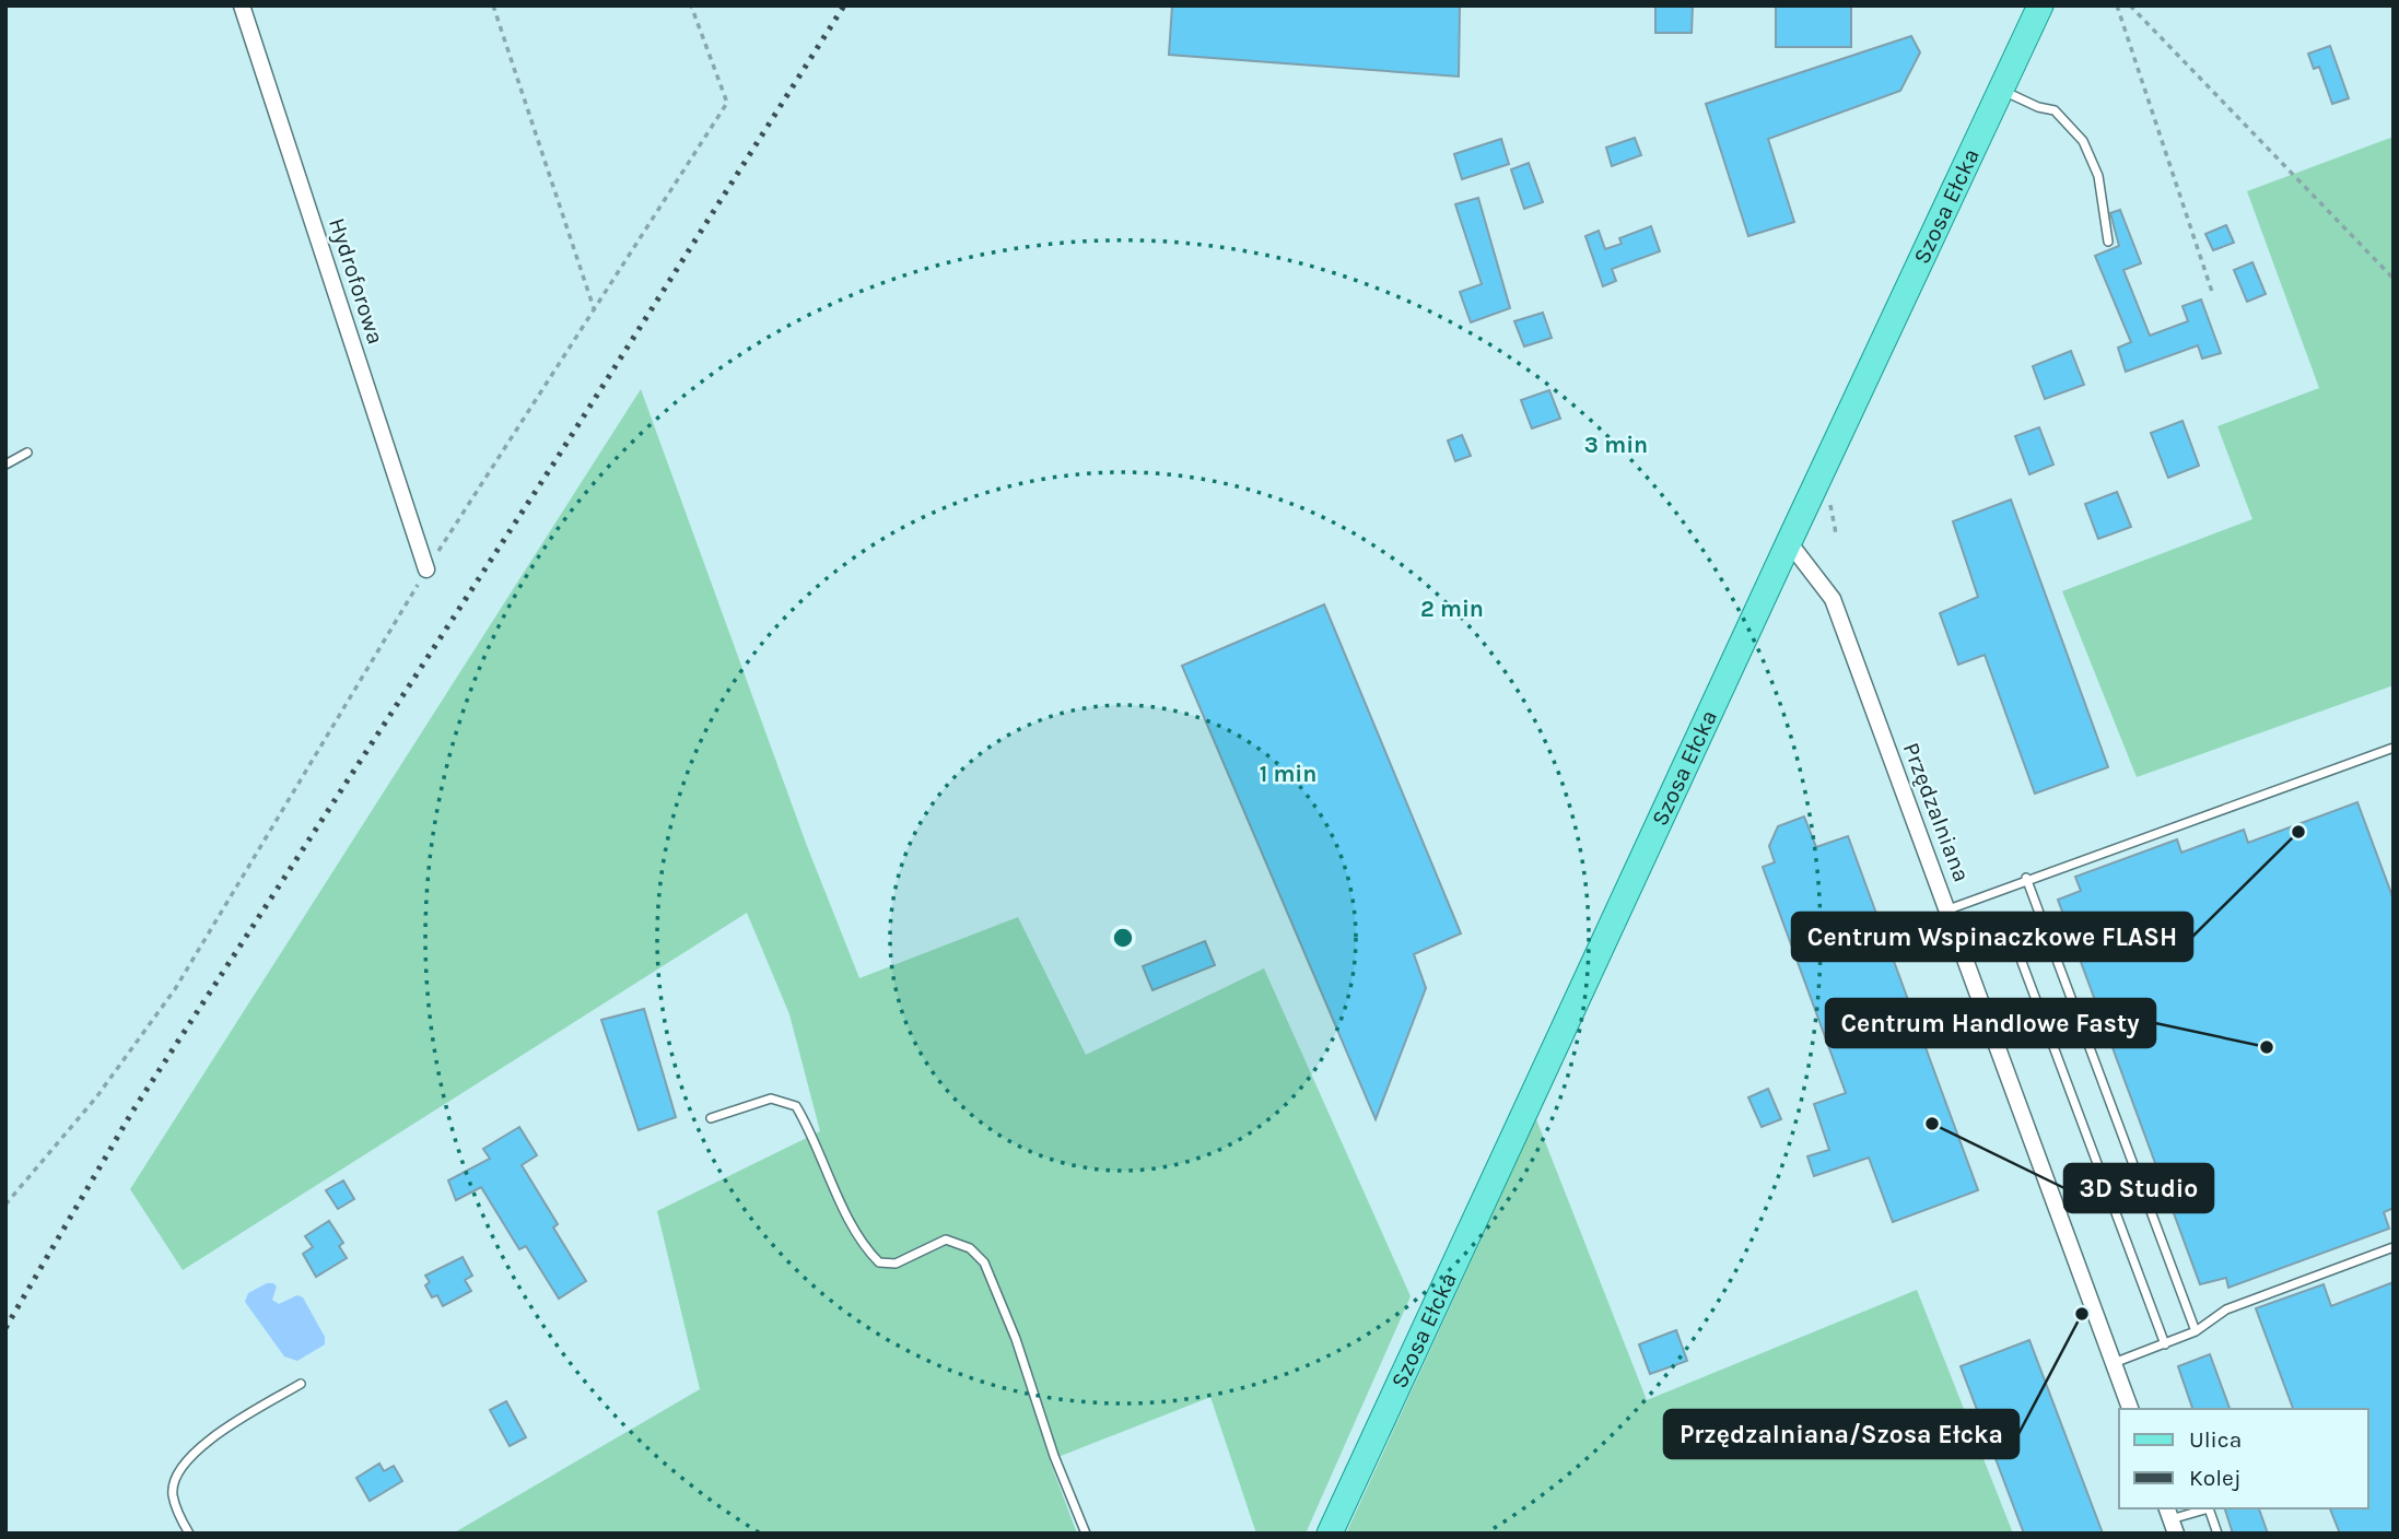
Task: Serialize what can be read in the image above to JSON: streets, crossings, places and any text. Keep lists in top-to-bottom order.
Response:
{
  "streets": {
    "main road": ["Szosa Ełcka"],
    "street": ["Hydroforowa", "Przędzalniana"]
  },
  "crossings": [
    ["Szosa Ełcka", "Przędzalniana"]
  ],
  "places": [
    "Centrum Wspinaczkowe FLASH",
    "Centrum Handlowe Fasty",
    "3D Studio",
    "Przędzalniana/Szosa Ełcka"
  ],
  "legend": ["Ulica", "Kolej"],
  "rings": ["3 min", "2 min", "1 min"]
}
